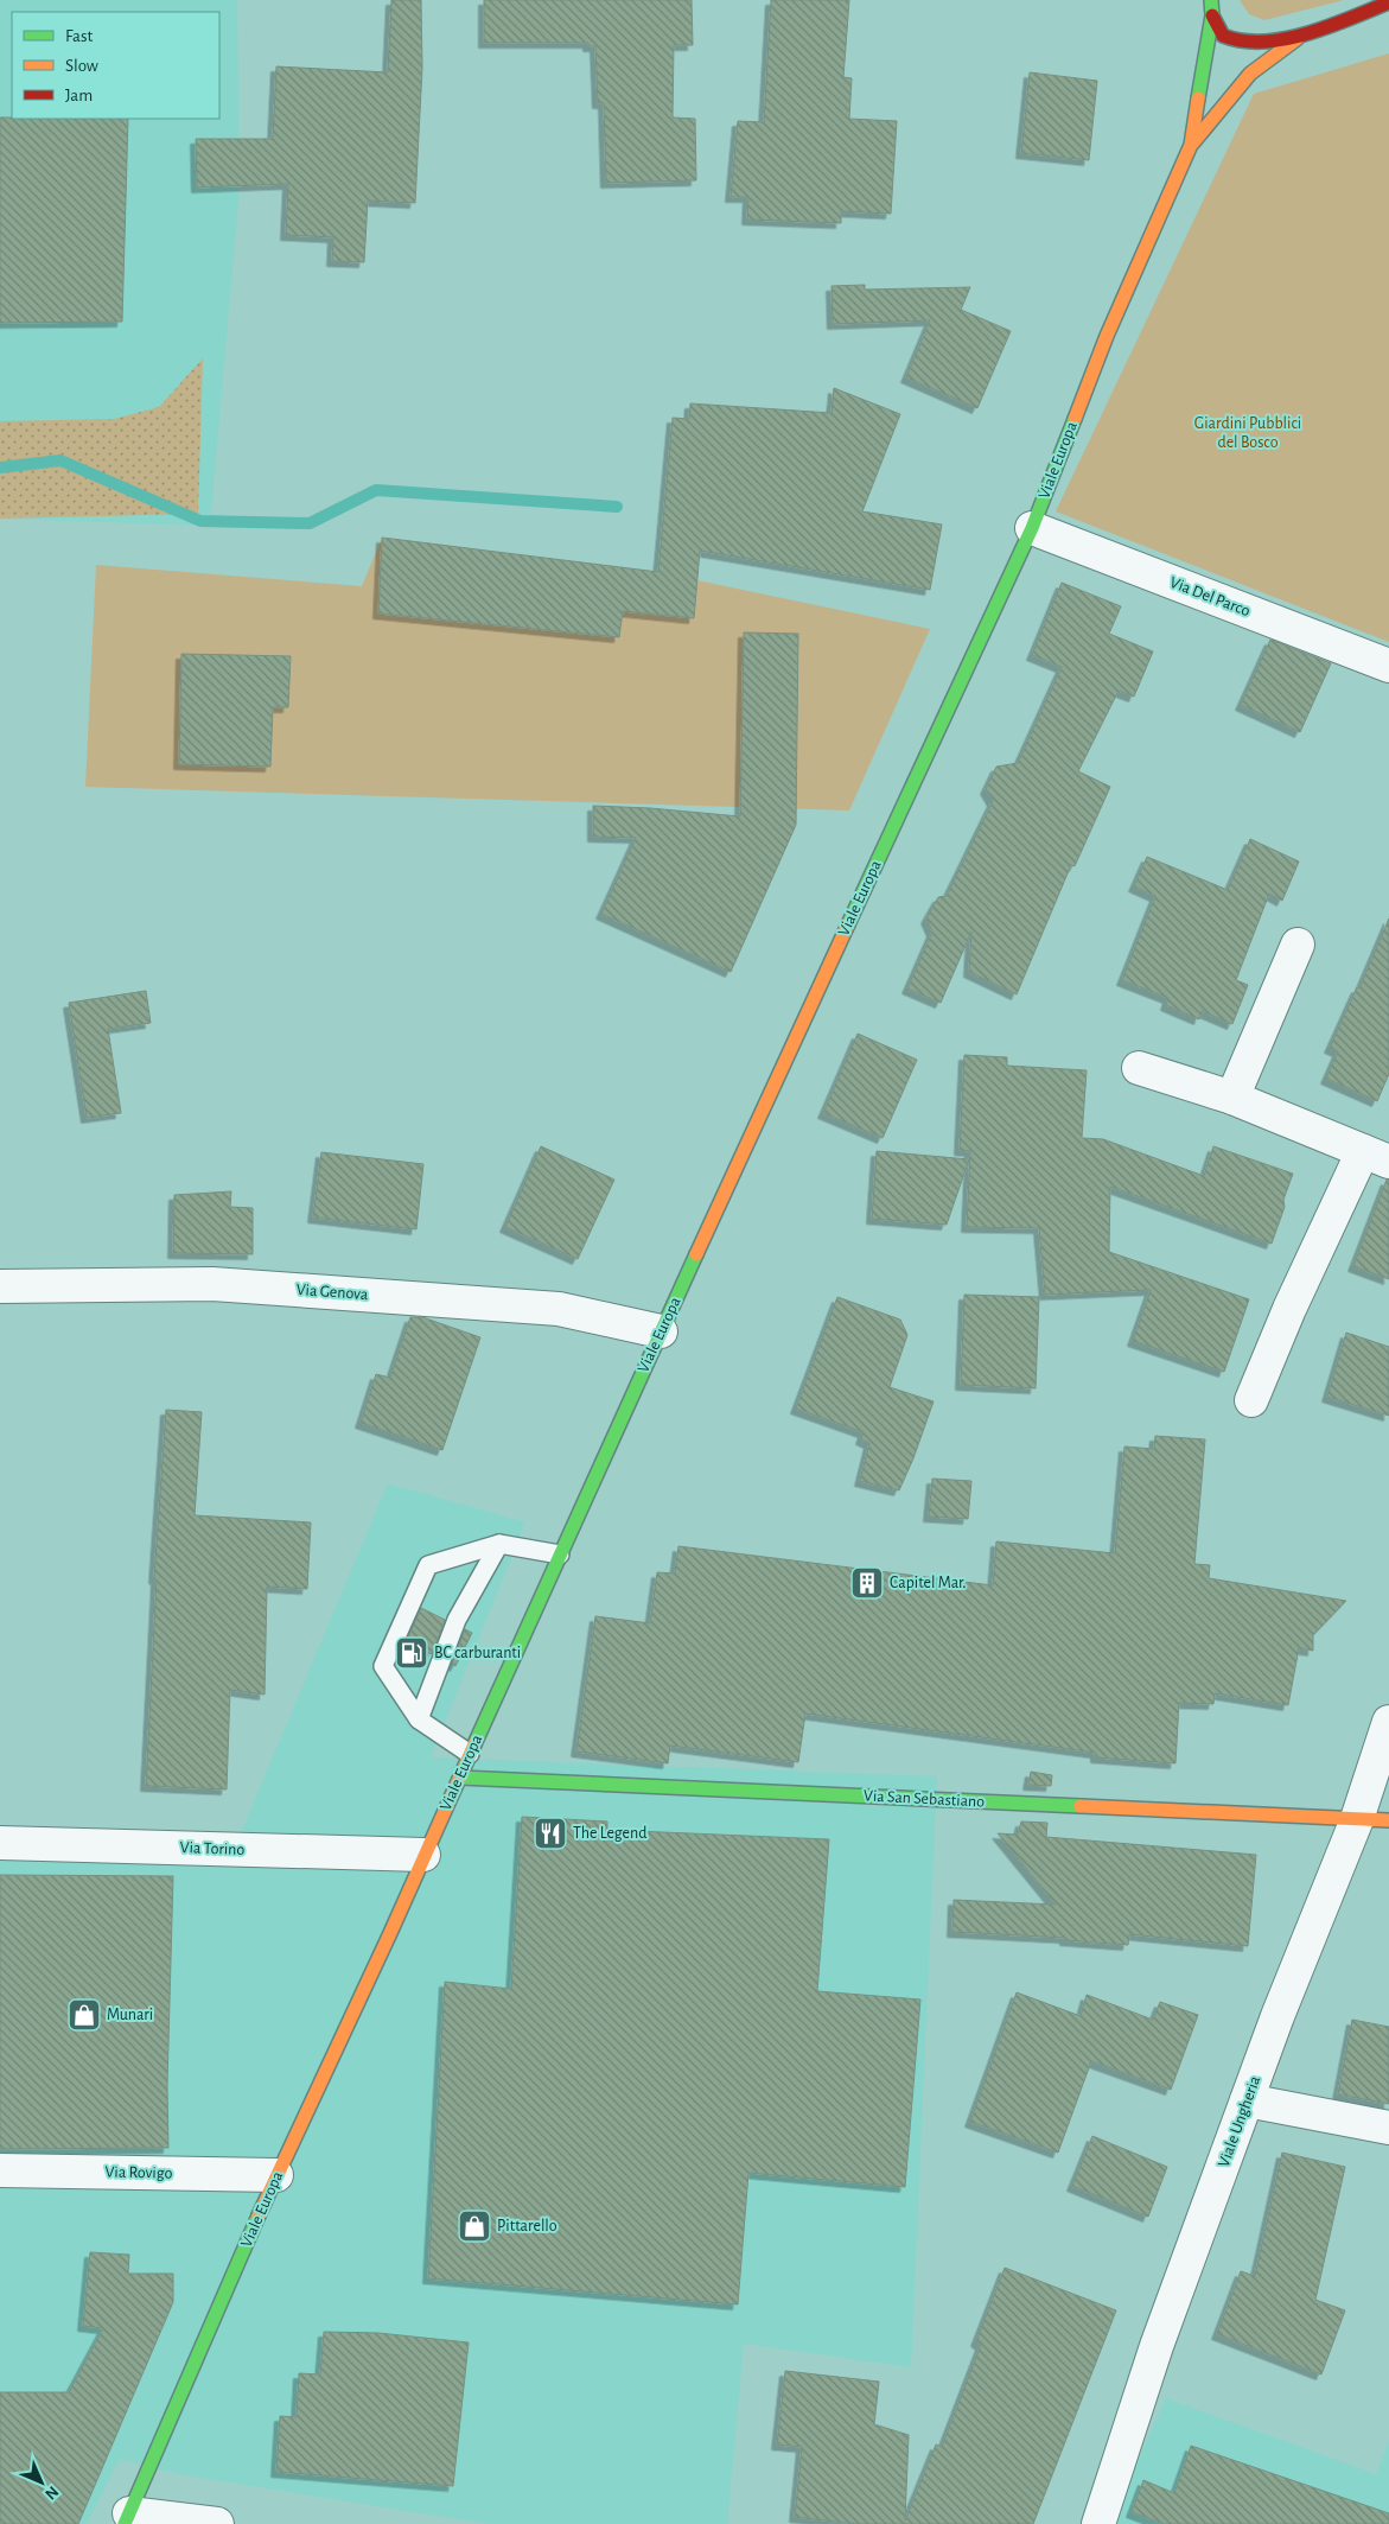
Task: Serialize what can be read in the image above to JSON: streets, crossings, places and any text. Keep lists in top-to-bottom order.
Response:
{
  "streets": {
    "street": [
      "Viale Europa",
      "Via Del Parco",
      "Via Genova",
      "Via San Sebastiano",
      "Via Torino",
      "Viale Ungheria",
      "Via Rovigo"
    ]
  },
  "crossings": [
    ["Viale Europa", "Via Del Parco"],
    ["Viale Europa", "Via Genova"],
    ["Viale Europa", "Via San Sebastiano"],
    ["Viale Europa", "Via Torino"],
    ["Viale Europa", "Via Rovigo"],
    ["Via San Sebastiano", "Viale Ungheria"]
  ],
  "parks": ["Giardini Pubblici del Bosco"],
  "places": {
    "building": ["Capitel Mar."],
    "fuel station": ["BC carburanti"],
    "restaurant": ["The Legend"],
    "shop": ["Munari", "Pittarello"]
  },
  "legend": ["Fast", "Slow", "Jam"],
  "north": "bottom right"
}
